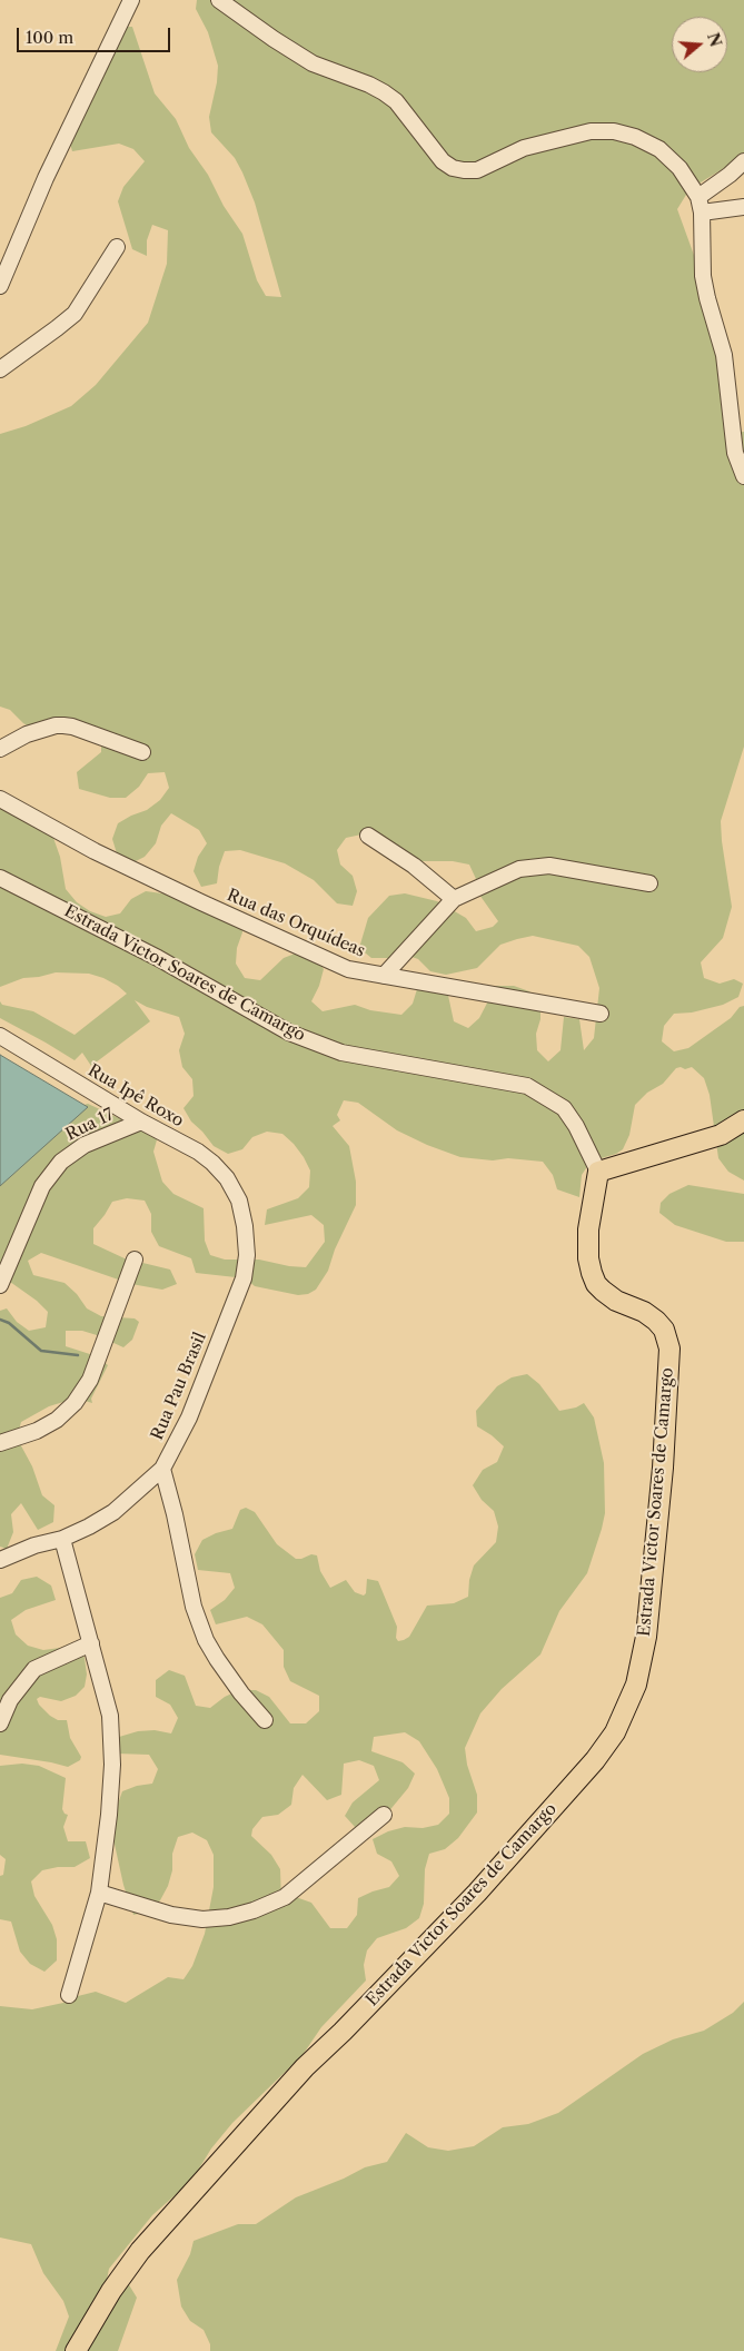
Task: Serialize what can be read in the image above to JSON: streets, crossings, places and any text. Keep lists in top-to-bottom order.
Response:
{
  "streets": {
    "main road": ["Estrada Victor Soares de Camargo"],
    "street": [
      "Rua das Orquídeas",
      "Rua Ipê Roxo",
      "Rua 17",
      "Rua Pau Brasil"
    ]
  },
  "crossings": [
    ["Rua Ipê Roxo", "Rua 17"],
    ["Rua Ipê Roxo", "Rua Pau Brasil"]
  ],
  "scale_bar": "100 m",
  "north": "right"
}
